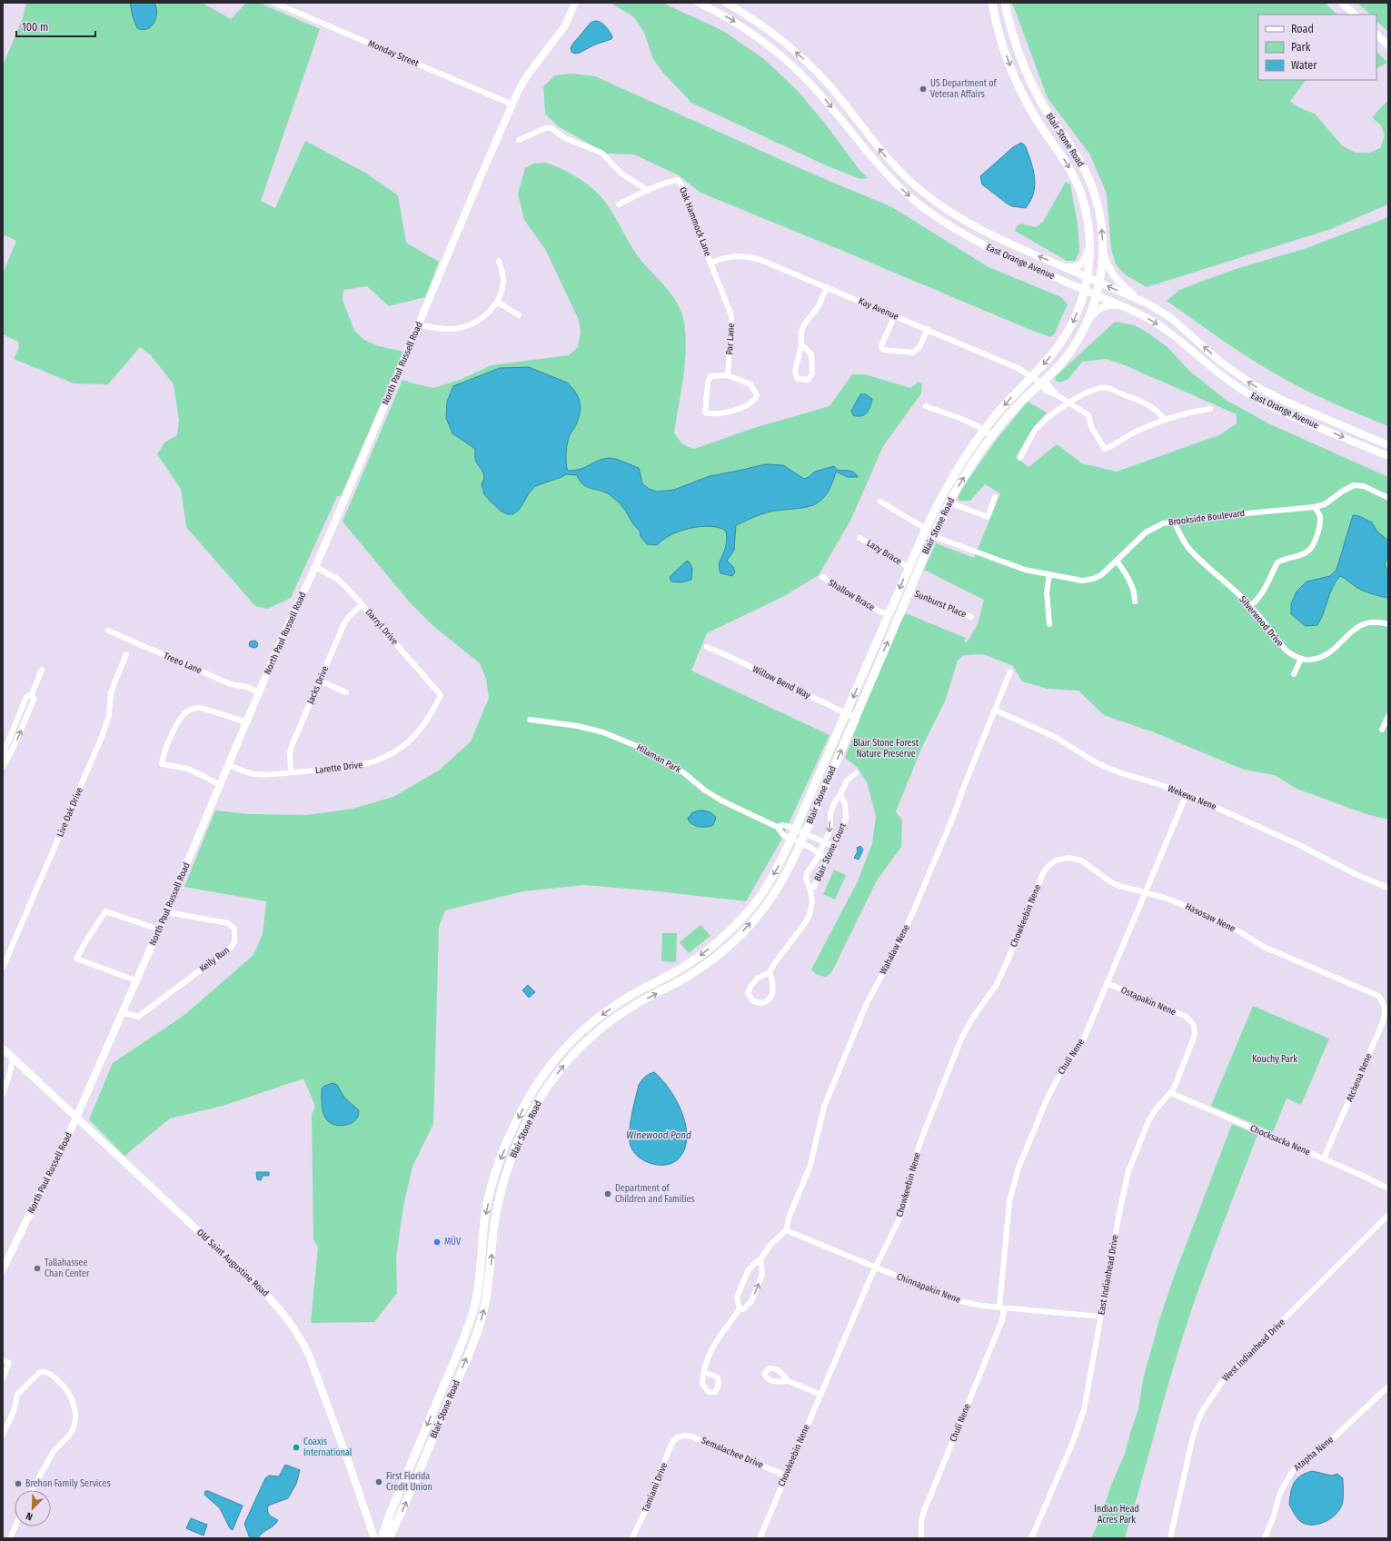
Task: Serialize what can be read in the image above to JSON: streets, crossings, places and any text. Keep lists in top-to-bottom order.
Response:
{
  "streets": {
    "main road": ["Blair Stone Road"],
    "street": [
      "Monday Street",
      "Oak Hammock Lane",
      "East Orange Avenue",
      "Kay Avenue",
      "Par Lane",
      "North Paul Russell Road",
      "Brookside Boulevard",
      "Lazy Brace",
      "Shallow Brace",
      "Sunburst Place",
      "Silverwood Drive",
      "Darryl Drive",
      "Treeo Lane",
      "Willow Bend Way",
      "Jacks Drive",
      "Hilaman Park",
      "Larette Drive",
      "Wekewa Nene",
      "Live Oak Drive",
      "Blair Stone Court",
      "Chowkeebin Nene",
      "Hasosaw Nene",
      "Wahalaw Nene",
      "Keily Run",
      "Ostapakin Nene",
      "Chuli Nene",
      "Atchena Nene",
      "Chocksacka Nene",
      "Old Saint Augustine Road",
      "East Indianhead Drive",
      "Chinnapakin Nene",
      "West Indianhead Drive",
      "Semalachee Drive",
      "Atapha Nene",
      "Tamiami Drive"
    ]
  },
  "crossings": [
    ["Monday Street", "North Paul Russell Road"],
    ["Blair Stone Road", "East Orange Avenue"],
    ["Blair Stone Road", "Kay Avenue"],
    ["Blair Stone Road", "Brookside Boulevard"],
    ["Blair Stone Road", "Lazy Brace"],
    ["Blair Stone Road", "Shallow Brace"],
    ["Blair Stone Road", "Sunburst Place"],
    ["Blair Stone Road", "Willow Bend Way"],
    ["Blair Stone Road", "Hilaman Park"],
    ["Oak Hammock Lane", "Kay Avenue"],
    ["Oak Hammock Lane", "Par Lane"],
    ["Kay Avenue", "Par Lane"],
    ["North Paul Russell Road", "Darryl Drive"],
    ["North Paul Russell Road", "Treeo Lane"],
    ["North Paul Russell Road", "Larette Drive"],
    ["North Paul Russell Road", "Keily Run"],
    ["North Paul Russell Road", "Old Saint Augustine Road"],
    ["Brookside Boulevard", "Silverwood Drive"],
    ["Darryl Drive", "Jacks Drive"],
    ["Darryl Drive", "Larette Drive"],
    ["Jacks Drive", "Larette Drive"],
    ["Hilaman Park", "Blair Stone Court"],
    ["Wekewa Nene", "Wahalaw Nene"],
    ["Wekewa Nene", "Chuli Nene"],
    ["Chowkeebin Nene", "Hasosaw Nene"],
    ["Chowkeebin Nene", "Chinnapakin Nene"],
    ["Chowkeebin Nene", "Semalachee Drive"],
    ["Hasosaw Nene", "Chuli Nene"],
    ["Hasosaw Nene", "Atchena Nene"],
    ["Wahalaw Nene", "Chinnapakin Nene"],
    ["Ostapakin Nene", "Chuli Nene"],
    ["Ostapakin Nene", "East Indianhead Drive"],
    ["Chuli Nene", "Chinnapakin Nene"],
    ["Atchena Nene", "Chocksacka Nene"],
    ["Chocksacka Nene", "East Indianhead Drive"],
    ["East Indianhead Drive", "Chinnapakin Nene"],
    ["Semalachee Drive", "Tamiami Drive"]
  ],
  "water": ["Winewood Pond"],
  "parks": ["Blair Stone Forest Nature Preserve", "Kouchy Park", "Indian Head Acres Park"],
  "places": [
    "US Department of Veteran Affairs",
    "Department of Children and Families",
    "MÜV",
    "Tallahassee Chan Center",
    "Coaxis International",
    "First Florida Credit Union",
    "Brehon Family Services"
  ],
  "legend": ["Road", "Park", "Water"],
  "scale_bar": "100 m",
  "north": "bottom left"
}
